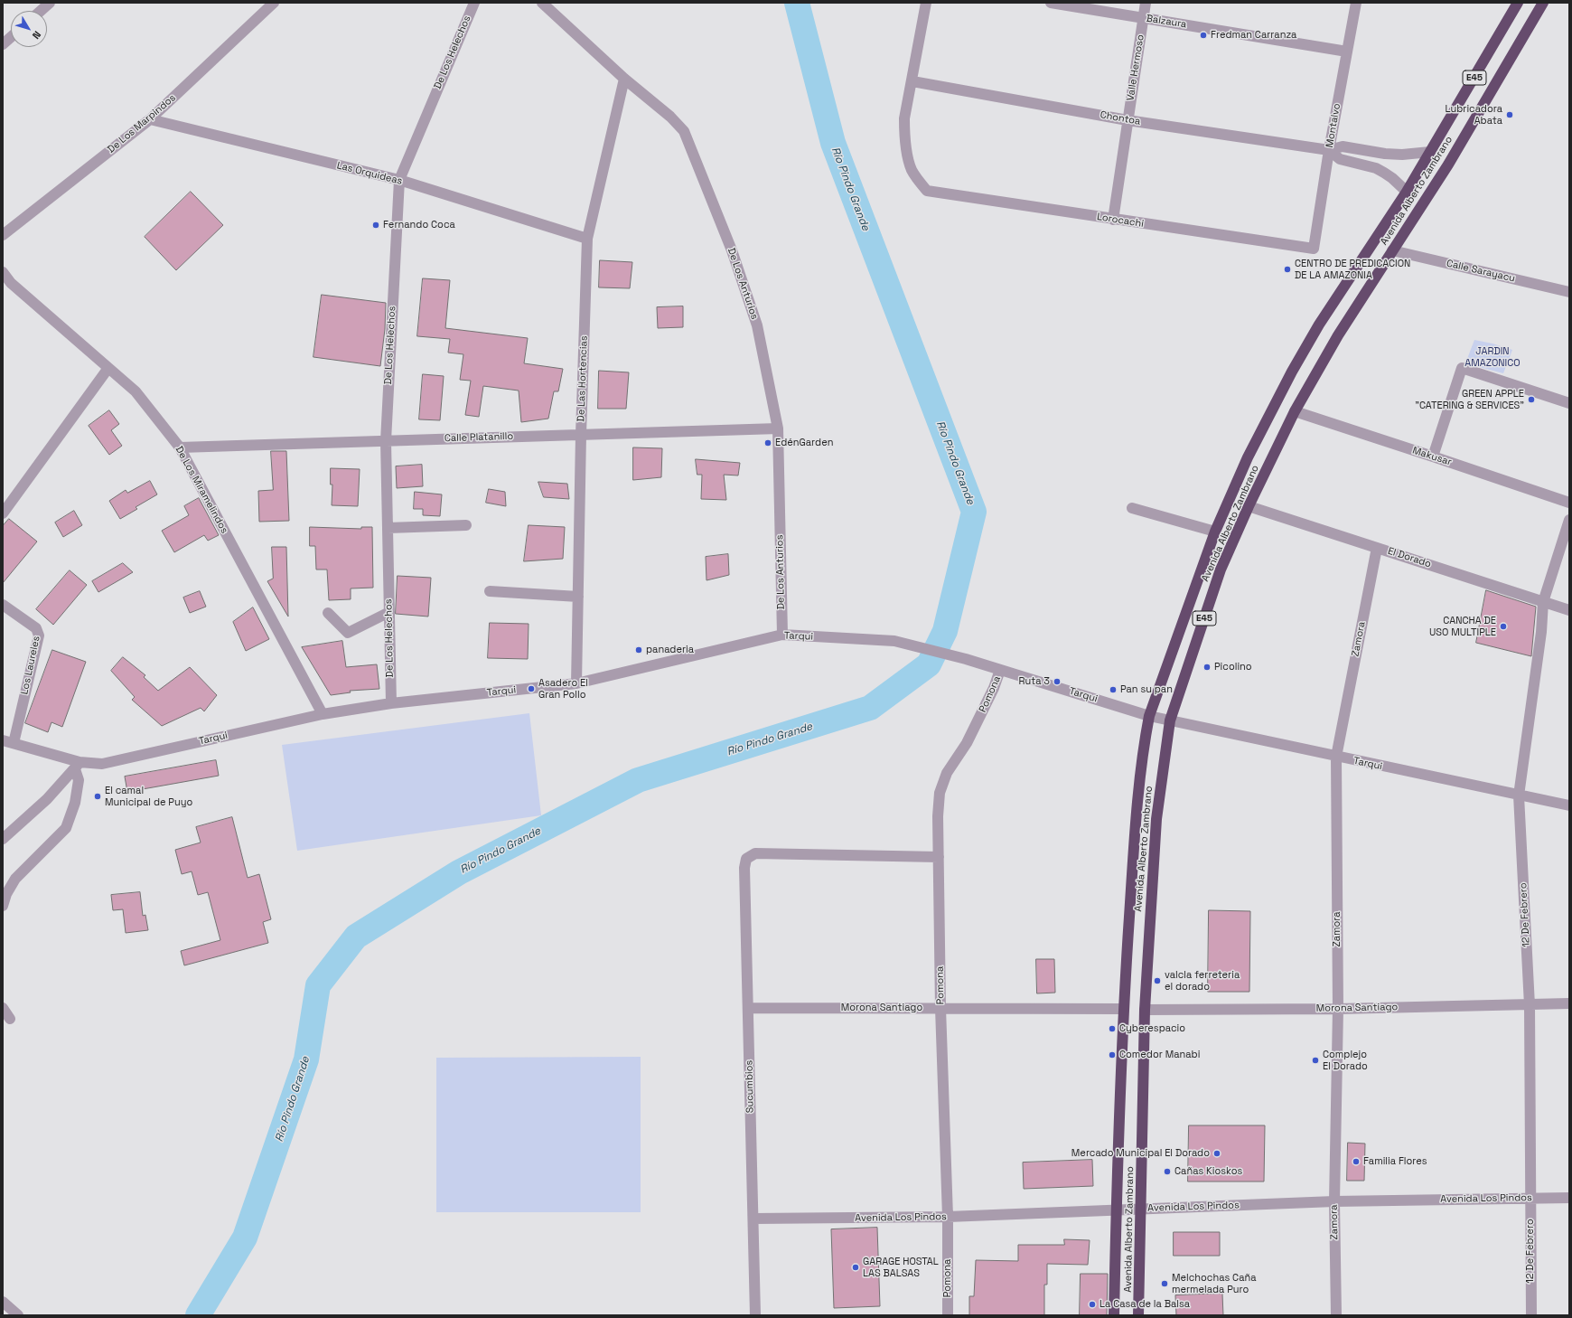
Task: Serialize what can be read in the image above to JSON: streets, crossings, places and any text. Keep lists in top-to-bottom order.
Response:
{
  "streets": {
    "highway": ["E45", "Avenida Alberto Zambrano"],
    "street": [
      "Balzaura",
      "De Los Helechos",
      "Valle Hermoso",
      "Chontoa",
      "De Los Marpindos",
      "Montalvo",
      "Las Orquideas",
      "Lorocachi",
      "Calle Sarayacu",
      "De Los Anturios",
      "De Las Hortencias",
      "Calle Platanillo",
      "Makusar",
      "De Los Miramelindos",
      "El Dorado",
      "Tarqui",
      "Zamora",
      "Los Laureles",
      "Pomona",
      "12 De Febrero",
      "Morona Santiago",
      "Sucumbios",
      "Avenida Los Pindos"
    ]
  },
  "crossings": [
    ["Balzaura", "Valle Hermoso"],
    ["Balzaura", "Montalvo"],
    ["De Los Helechos", "Las Orquideas"],
    ["De Los Helechos", "Calle Platanillo"],
    ["De Los Helechos", "Tarqui"],
    ["Valle Hermoso", "Chontoa"],
    ["Valle Hermoso", "Lorocachi"],
    ["Chontoa", "Montalvo"],
    ["Chontoa", "Avenida Alberto Zambrano"],
    ["Chontoa", "Lorocachi"],
    ["De Los Marpindos", "Las Orquideas"],
    ["Montalvo", "Lorocachi"],
    ["Las Orquideas", "De Las Hortencias"],
    ["Avenida Alberto Zambrano", "Calle Sarayacu"],
    ["Avenida Alberto Zambrano", "Makusar"],
    ["Avenida Alberto Zambrano", "El Dorado"],
    ["Avenida Alberto Zambrano", "Tarqui"],
    ["Avenida Alberto Zambrano", "Morona Santiago"],
    ["Avenida Alberto Zambrano", "Avenida Los Pindos"],
    ["De Los Anturios", "De Las Hortencias"],
    ["De Los Anturios", "Calle Platanillo"],
    ["De Los Anturios", "Tarqui"],
    ["De Las Hortencias", "Calle Platanillo"],
    ["De Las Hortencias", "Tarqui"],
    ["Calle Platanillo", "De Los Miramelindos"],
    ["De Los Miramelindos", "Tarqui"],
    ["El Dorado", "Zamora"],
    ["El Dorado", "12 De Febrero"],
    ["Tarqui", "Zamora"],
    ["Tarqui", "Los Laureles"],
    ["Tarqui", "Pomona"],
    ["Tarqui", "12 De Febrero"],
    ["Zamora", "Morona Santiago"],
    ["Zamora", "Avenida Los Pindos"],
    ["Pomona", "Morona Santiago"],
    ["Pomona", "Sucumbios"],
    ["Pomona", "Avenida Los Pindos"],
    ["12 De Febrero", "Morona Santiago"],
    ["12 De Febrero", "Avenida Los Pindos"],
    ["Morona Santiago", "Sucumbios"],
    ["Sucumbios", "Avenida Los Pindos"]
  ],
  "water": ["Río Pindo Grande"],
  "parks": ["JARDIN AMAZONICO"],
  "places": [
    "Fredman Carranza",
    "Lubricadora Abata",
    "Fernando Coca",
    "CENTRO DE PREDICACION DE LA AMAZONIA",
    "GREEN APPLE \"CATERING & SERVICES\"",
    "EdénGarden",
    "CANCHA DE USO MULTIPLE",
    "panaderia",
    "Picolino",
    "Ruta 3",
    "Asadero El Gran Pollo",
    "Pan su pan",
    "El camal Municipal de Puyo",
    "valcla ferreteria el dorado",
    "Cyberespacio",
    "Comedor Manabi",
    "Complejo El Dorado",
    "Mercado Municipal El Dorado",
    "Familia Flores",
    "Cañas Kioskos",
    "GARAGE HOSTAL LAS BALSAS",
    "Melchochas Caña mermelada Puro",
    "La Casa de la Balsa"
  ],
  "north": "bottom right"
}
